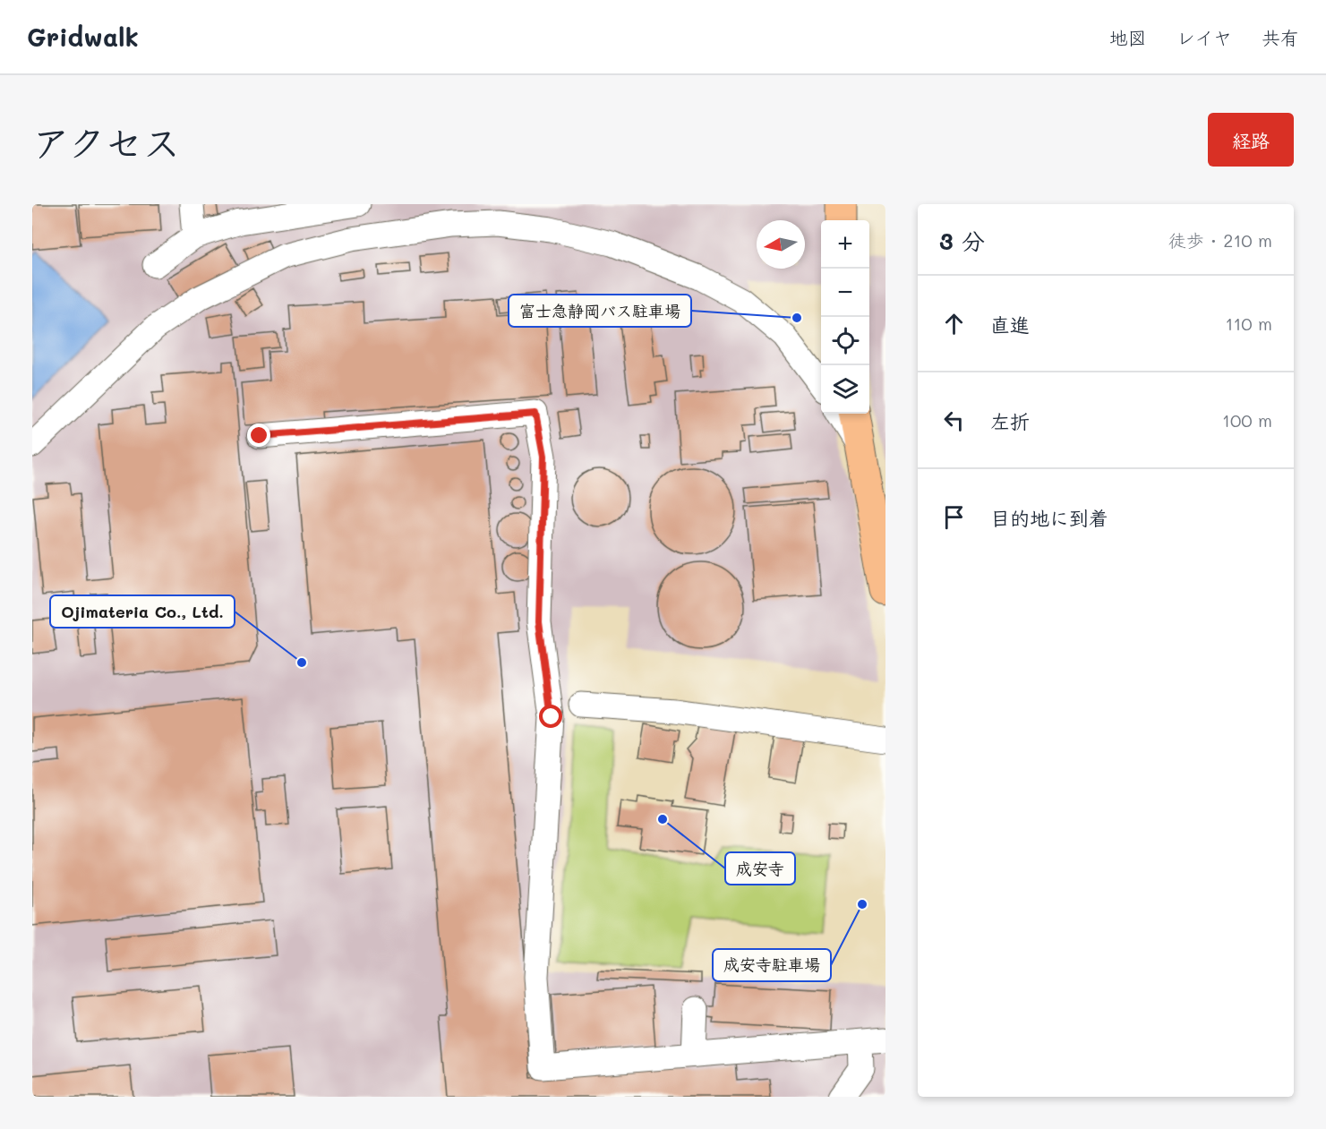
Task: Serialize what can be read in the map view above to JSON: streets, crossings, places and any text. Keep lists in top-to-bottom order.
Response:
{
  "places": [
    "富士急静岡バス駐車場",
    "Ojimateria Co., Ltd.",
    "成安寺",
    "成安寺駐車場"
  ],
  "north": "left",
  "page": {
    "header": "Gridwalk",
    "nav": ["地図", "レイヤ", "共有"],
    "title": "アクセス",
    "buttons": "経路",
    "heading": ["3 分", "徒歩 · 210 m"],
    "map_buttons": ["+", "−"],
    "list": [
      ["直進", "110 m"],
      ["左折", "100 m"],
      "目的地に到着"
    ]
  }
}
